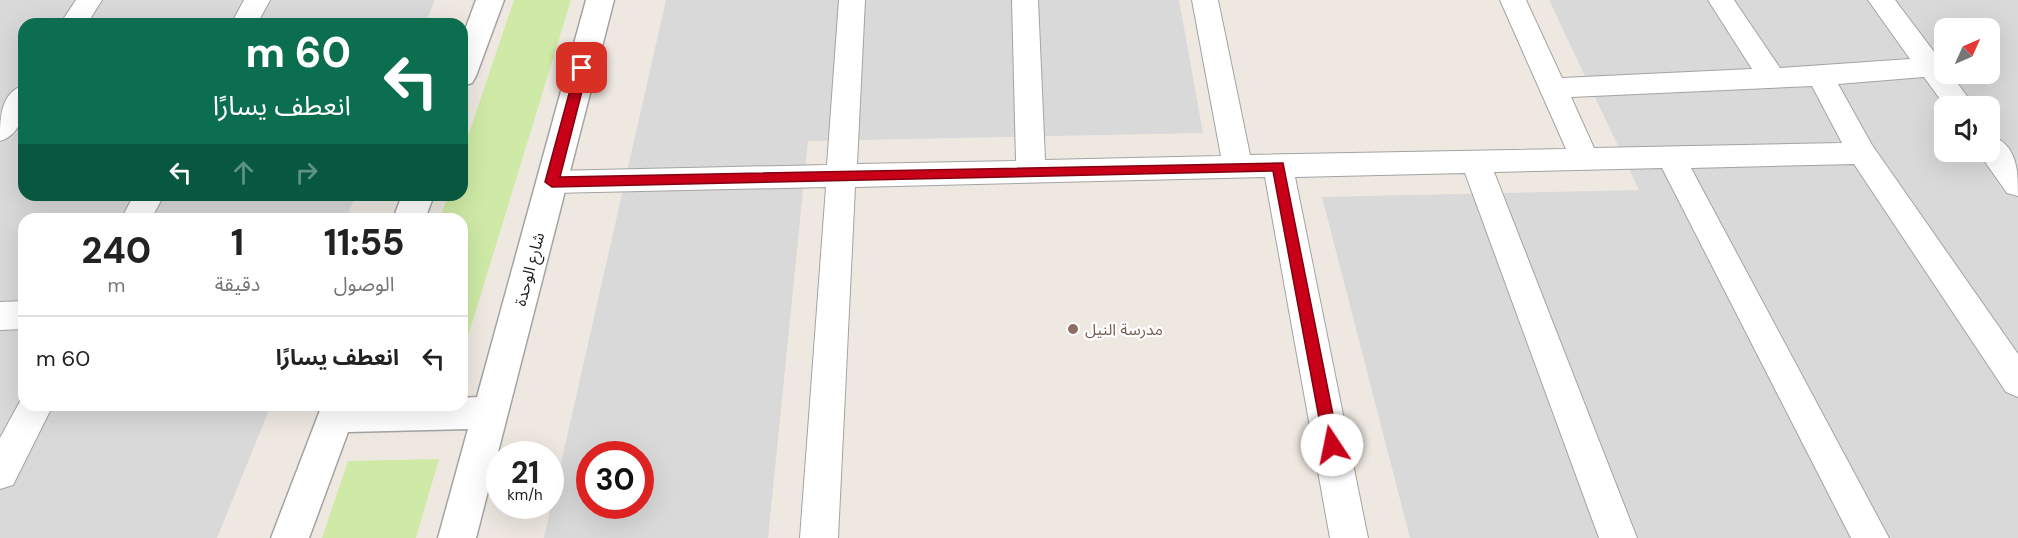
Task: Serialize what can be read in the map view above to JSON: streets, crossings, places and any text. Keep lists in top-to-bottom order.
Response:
{
  "streets": {
    "street": ["شارع الوحدة"]
  },
  "places": ["مدرسة النيل"],
  "north": "top right",
  "page": {
    "turn": ["60 m", "انعطف يسارًا"],
    "eta": [
      "11:55",
      "الوصول",
      "1",
      "دقيقة",
      "240",
      "m"
    ],
    "list": [
      {
        "name": "انعطف يسارًا",
        "value": "60 m"
      }
    ],
    "speed": "21 km/h",
    "limit": "30"
  }
}
